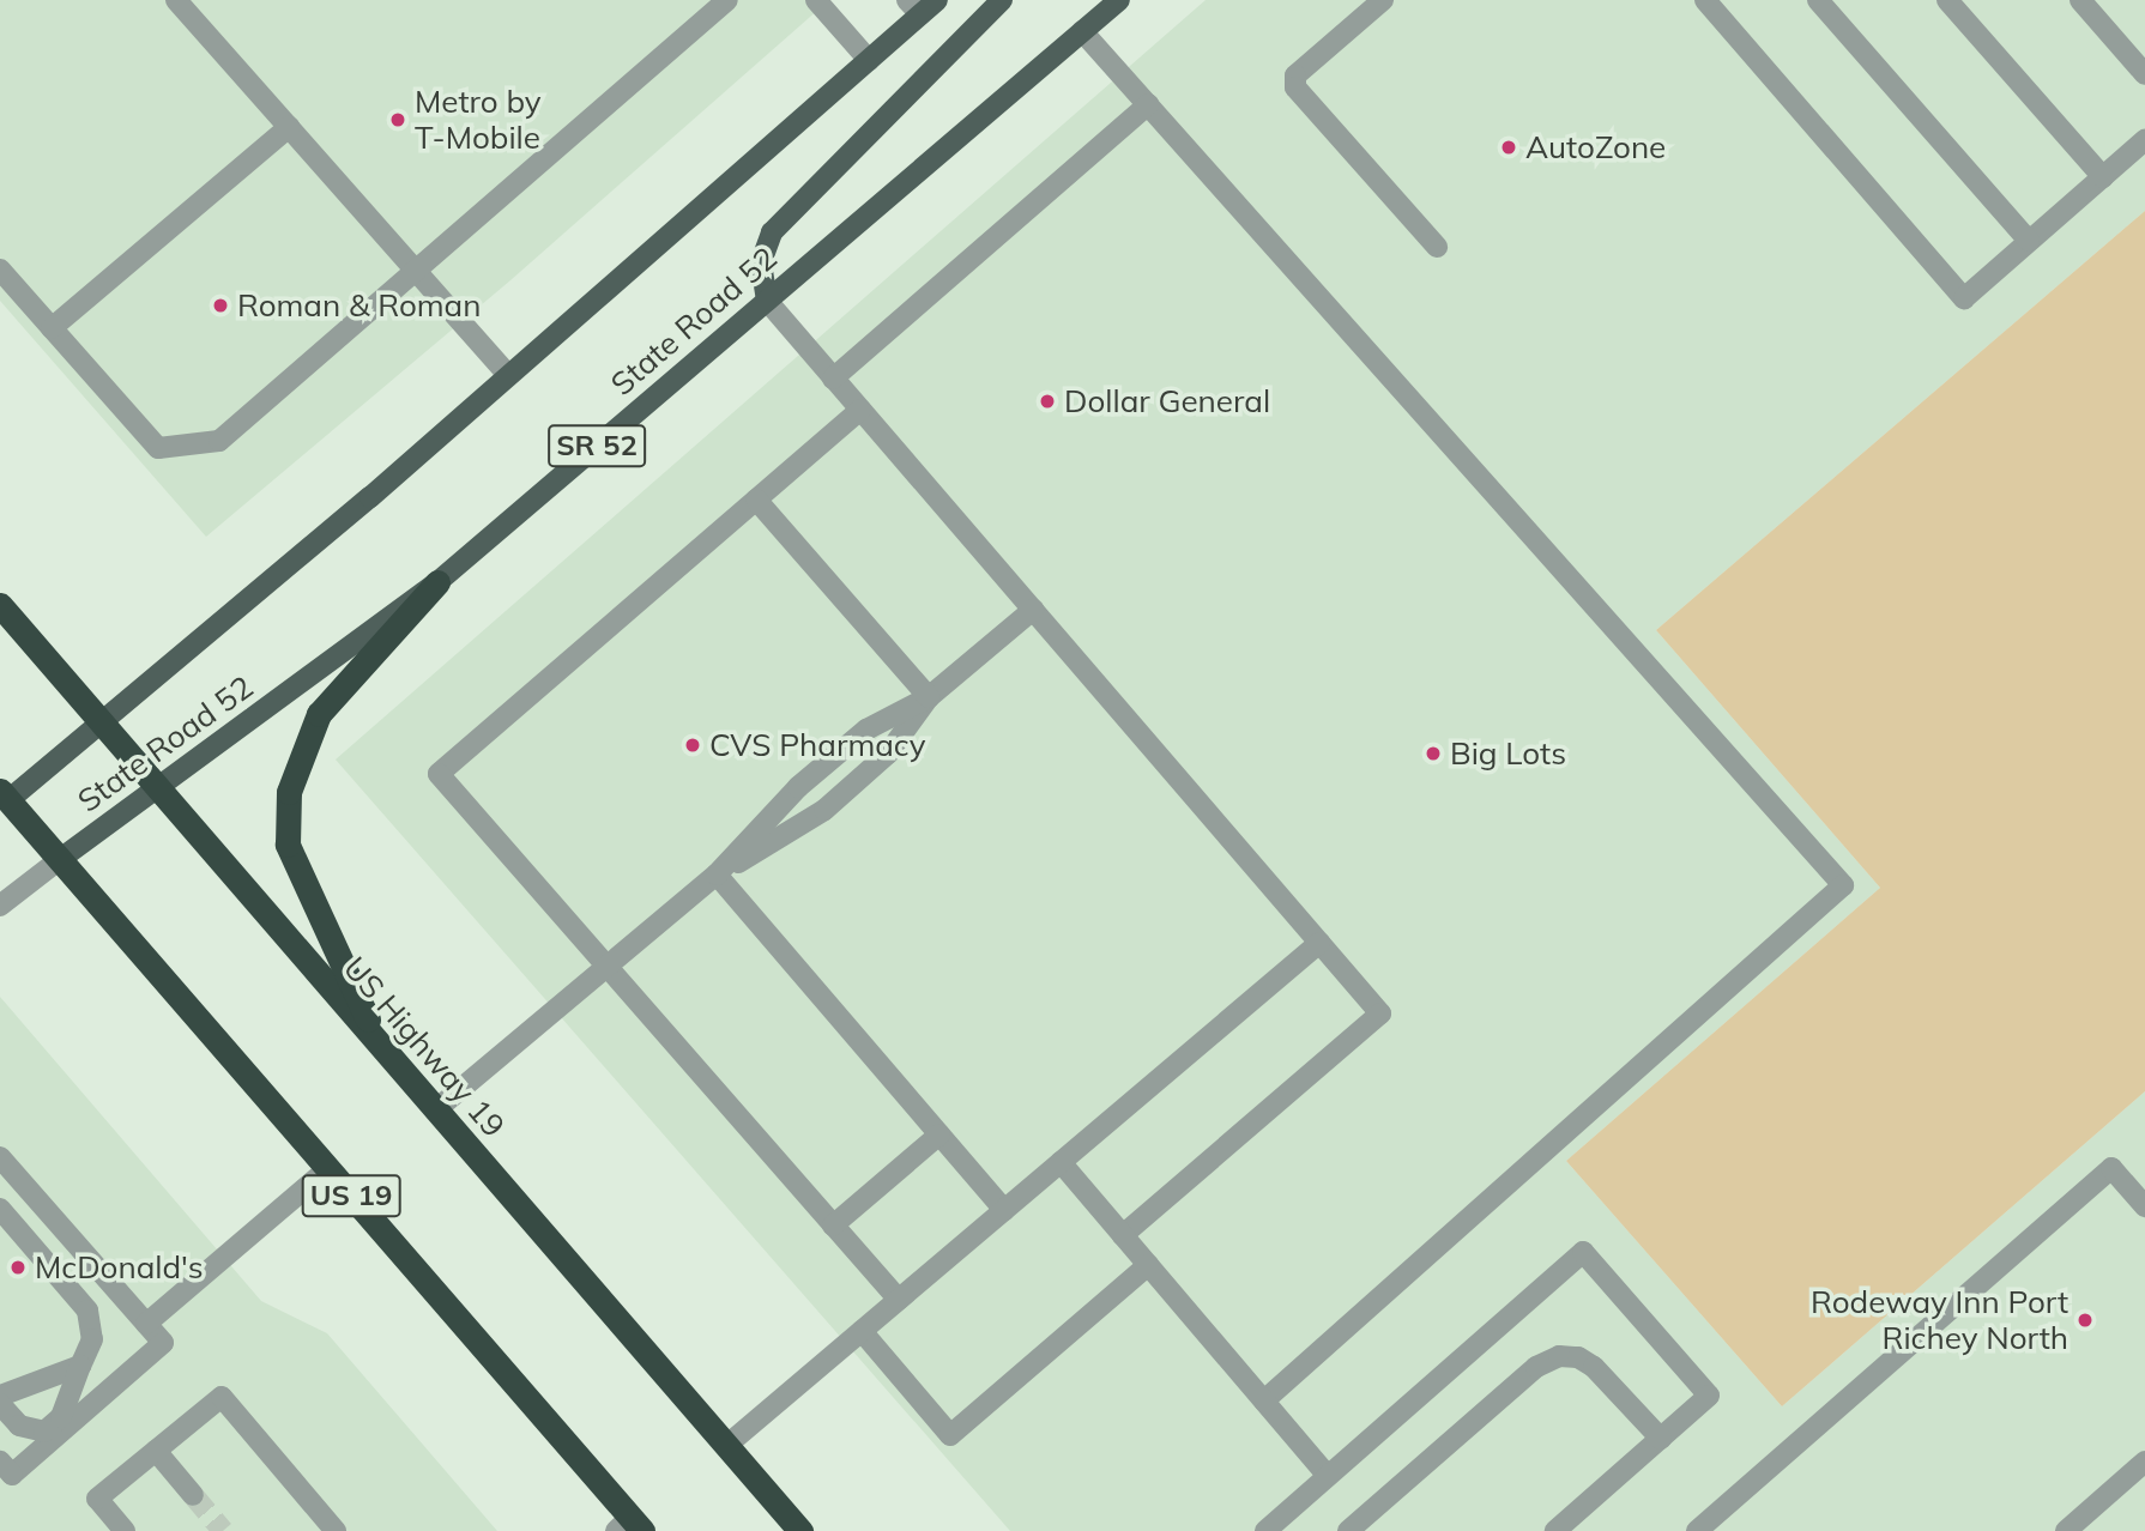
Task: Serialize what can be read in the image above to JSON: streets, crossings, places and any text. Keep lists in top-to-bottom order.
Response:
{
  "streets": {
    "highway": ["US Highway 19", "US 19"],
    "main road": ["State Road 52", "SR 52"]
  },
  "crossings": [
    ["State Road 52", "US Highway 19"],
    ["State Road 52", "US 19"]
  ],
  "places": [
    "Metro by T-Mobile",
    "AutoZone",
    "Roman & Roman",
    "Dollar General",
    "CVS Pharmacy",
    "Big Lots",
    "McDonald's",
    "Rodeway Inn Port Richey North"
  ]
}
